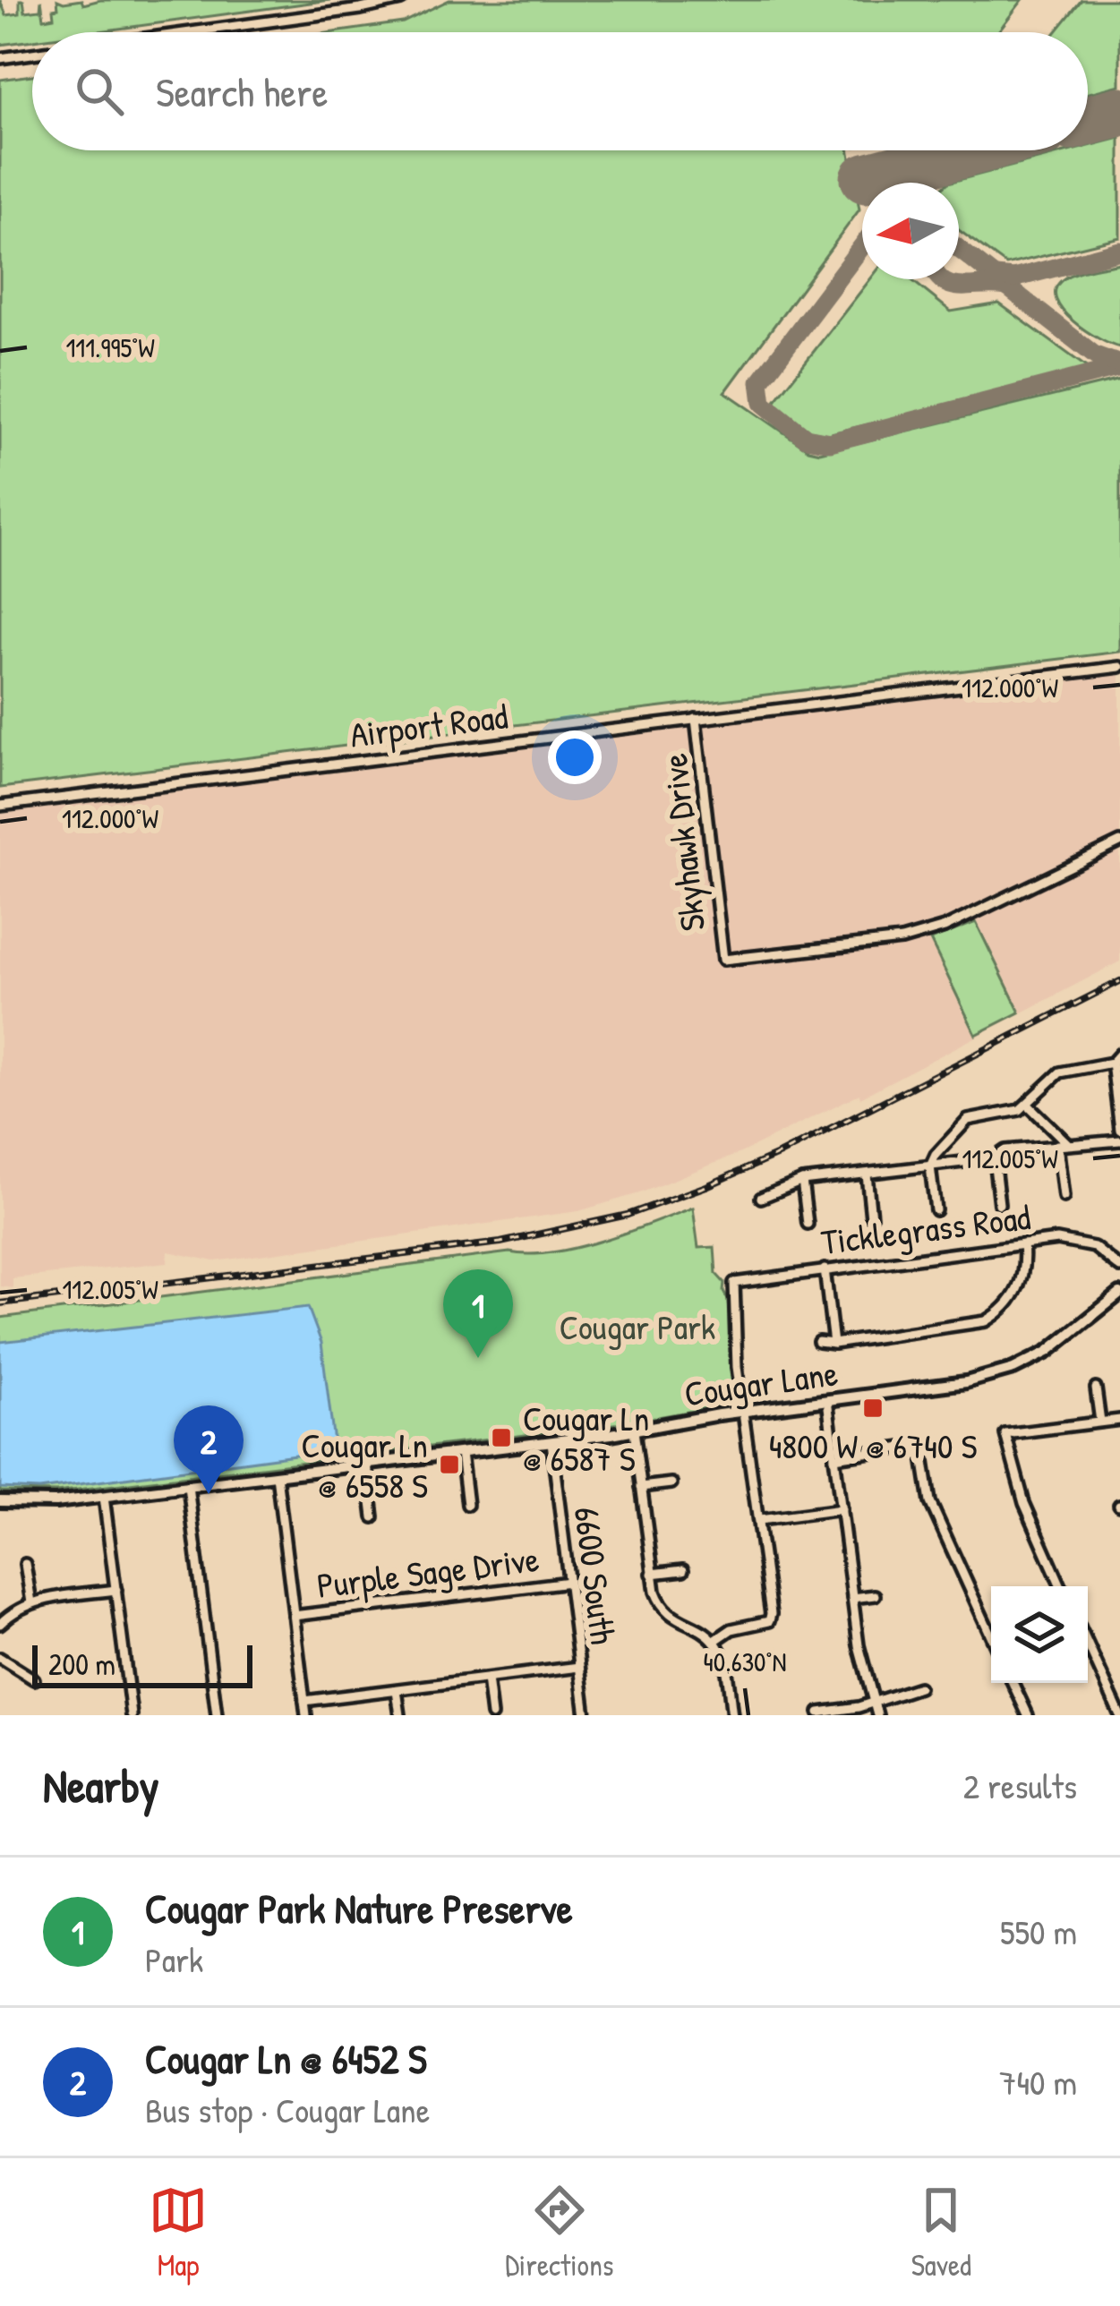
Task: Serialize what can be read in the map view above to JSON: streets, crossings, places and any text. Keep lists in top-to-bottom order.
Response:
{
  "streets": {
    "main road": ["Cougar Lane"],
    "street": [
      "Airport Road",
      "Skyhawk Drive",
      "Ticklegrass Road",
      "Purple Sage Drive",
      "6600 South"
    ]
  },
  "crossings": [
    ["Airport Road", "Skyhawk Drive"],
    ["Ticklegrass Road", "Cougar Lane"],
    ["Cougar Lane", "6600 South"],
    ["Purple Sage Drive", "6600 South"]
  ],
  "parks": ["Cougar Park"],
  "places": {
    "transit": ["4800 W @ 6740 S", "Cougar Ln @ 6587 S", "Cougar Ln @ 6558 S"]
  },
  "scale_bar": "200 m",
  "north": "left",
  "page": {
    "search": "Search here",
    "pins": ["1", "2"],
    "scale": "200 m",
    "heading": ["Nearby", "2 results"],
    "list": [
      {
        "mark": "1",
        "name": "Cougar Park Nature Preserve",
        "note": "Park",
        "value": "550 m"
      },
      {
        "mark": "2",
        "name": "Cougar Ln @ 6452 S",
        "note": "Bus stop · Cougar Lane",
        "value": "740 m"
      }
    ],
    "nav": ["Map", "Directions", "Saved"]
  },
  "coordinates": [
    "111.995°W",
    "112.000°W",
    "112.005°W",
    "40.630°N"
  ]
}
